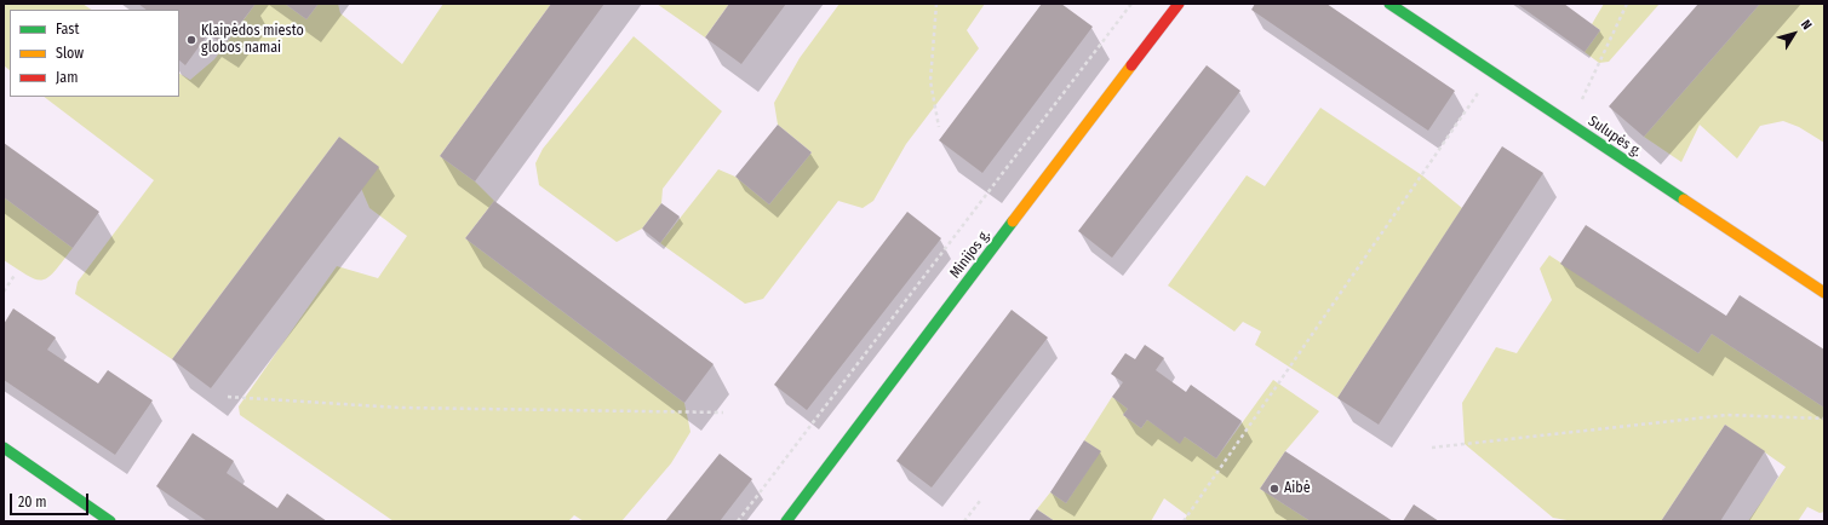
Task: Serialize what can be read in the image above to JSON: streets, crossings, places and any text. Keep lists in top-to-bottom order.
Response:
{
  "streets": {
    "street": ["Sulupės g.", "Minijos g."]
  },
  "places": ["Klaipėdos miesto globos namai", "Aibė"],
  "legend": ["Fast", "Slow", "Jam"],
  "scale_bar": "20 m",
  "north": "top right"
}
